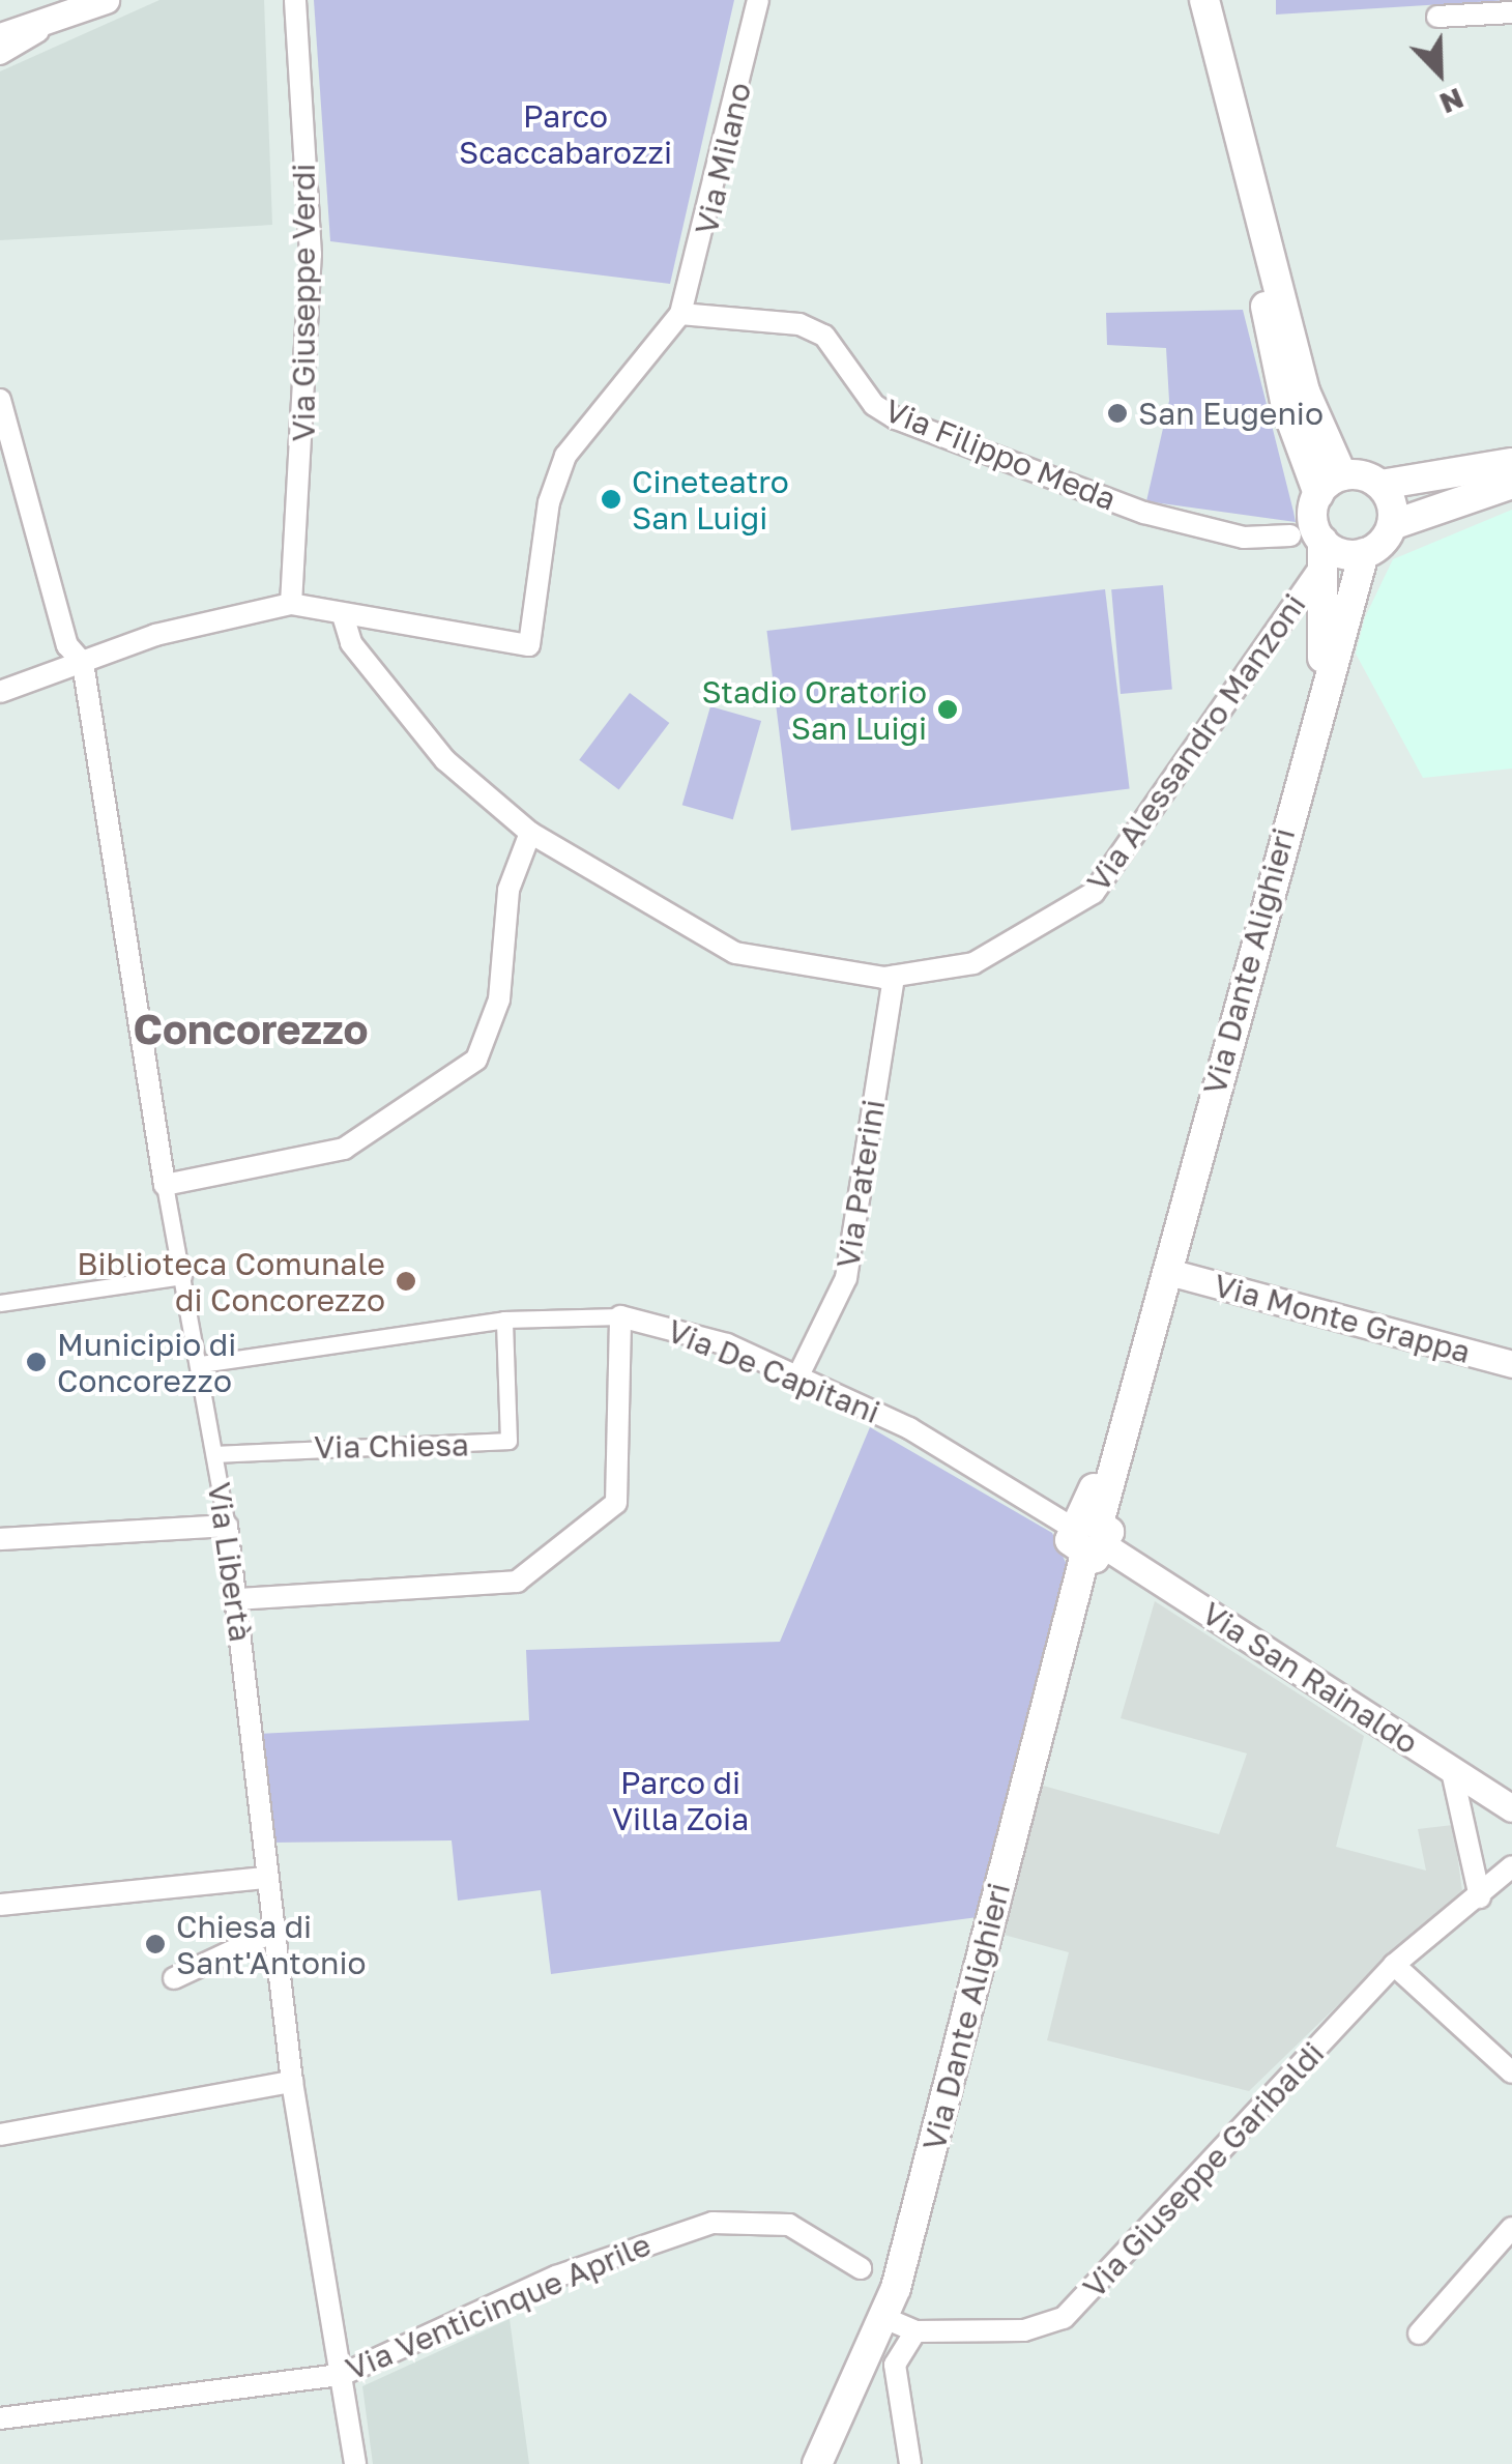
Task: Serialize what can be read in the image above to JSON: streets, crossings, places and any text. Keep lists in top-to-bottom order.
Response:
{
  "streets": {
    "main road": ["Via Dante Alighieri"],
    "street": [
      "Via Milano",
      "Via Giuseppe Verdi",
      "Via Filippo Meda",
      "Via Alessandro Manzoni",
      "Via Paterini",
      "Via Monte Grappa",
      "Via De Capitani",
      "Via Chiesa",
      "Via Libertà",
      "Via San Rainaldo",
      "Via Giuseppe Garibaldi",
      "Via Venticinque Aprile"
    ]
  },
  "crossings": [
    ["Via Milano", "Via Filippo Meda"],
    ["Via Alessandro Manzoni", "Via Dante Alighieri"],
    ["Via Alessandro Manzoni", "Via Paterini"],
    ["Via Dante Alighieri", "Via Monte Grappa"],
    ["Via Dante Alighieri", "Via De Capitani"],
    ["Via Dante Alighieri", "Via San Rainaldo"],
    ["Via Dante Alighieri", "Via Giuseppe Garibaldi"],
    ["Via Paterini", "Via De Capitani"],
    ["Via De Capitani", "Via Chiesa"],
    ["Via De Capitani", "Via Libertà"],
    ["Via De Capitani", "Via San Rainaldo"],
    ["Via Chiesa", "Via Libertà"],
    ["Via Libertà", "Via Venticinque Aprile"]
  ],
  "districts": ["Concorezzo"],
  "parks": ["Parco Scaccabarozzi", "Parco di Villa Zoia"],
  "places": [
    "San Eugenio",
    "Cineteatro San Luigi",
    "Stadio Oratorio San Luigi",
    "Biblioteca Comunale di Concorezzo",
    "Municipio di Concorezzo",
    "Chiesa di Sant'Antonio"
  ],
  "north": "bottom right"
}
